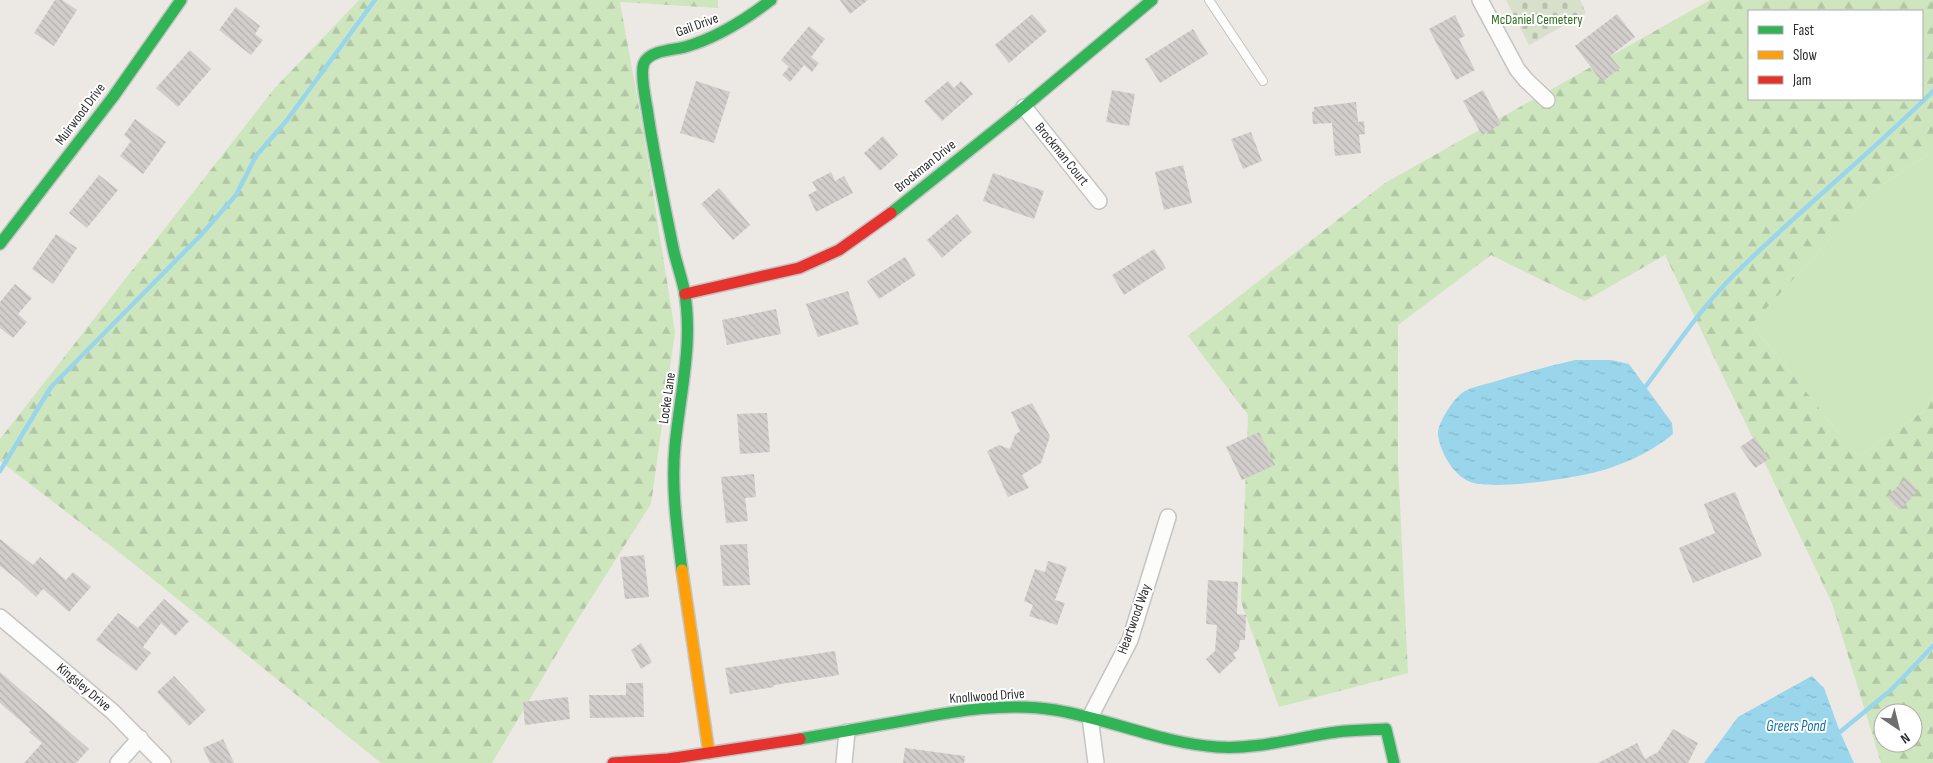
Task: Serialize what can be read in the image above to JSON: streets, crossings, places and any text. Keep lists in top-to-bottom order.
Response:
{
  "streets": {
    "street": [
      "Gail Drive",
      "Muirwood Drive",
      "Brockman Court",
      "Brockman Drive",
      "Locke Lane",
      "Heartwood Way",
      "Kingsley Drive",
      "Knollwood Drive"
    ]
  },
  "crossings": [
    ["Gail Drive", "Locke Lane"],
    ["Brockman Court", "Brockman Drive"],
    ["Brockman Drive", "Locke Lane"],
    ["Locke Lane", "Knollwood Drive"],
    ["Heartwood Way", "Knollwood Drive"]
  ],
  "water": ["Greers Pond"],
  "parks": ["McDaniel Cemetery"],
  "legend": ["Fast", "Slow", "Jam"],
  "north": "bottom right"
}
